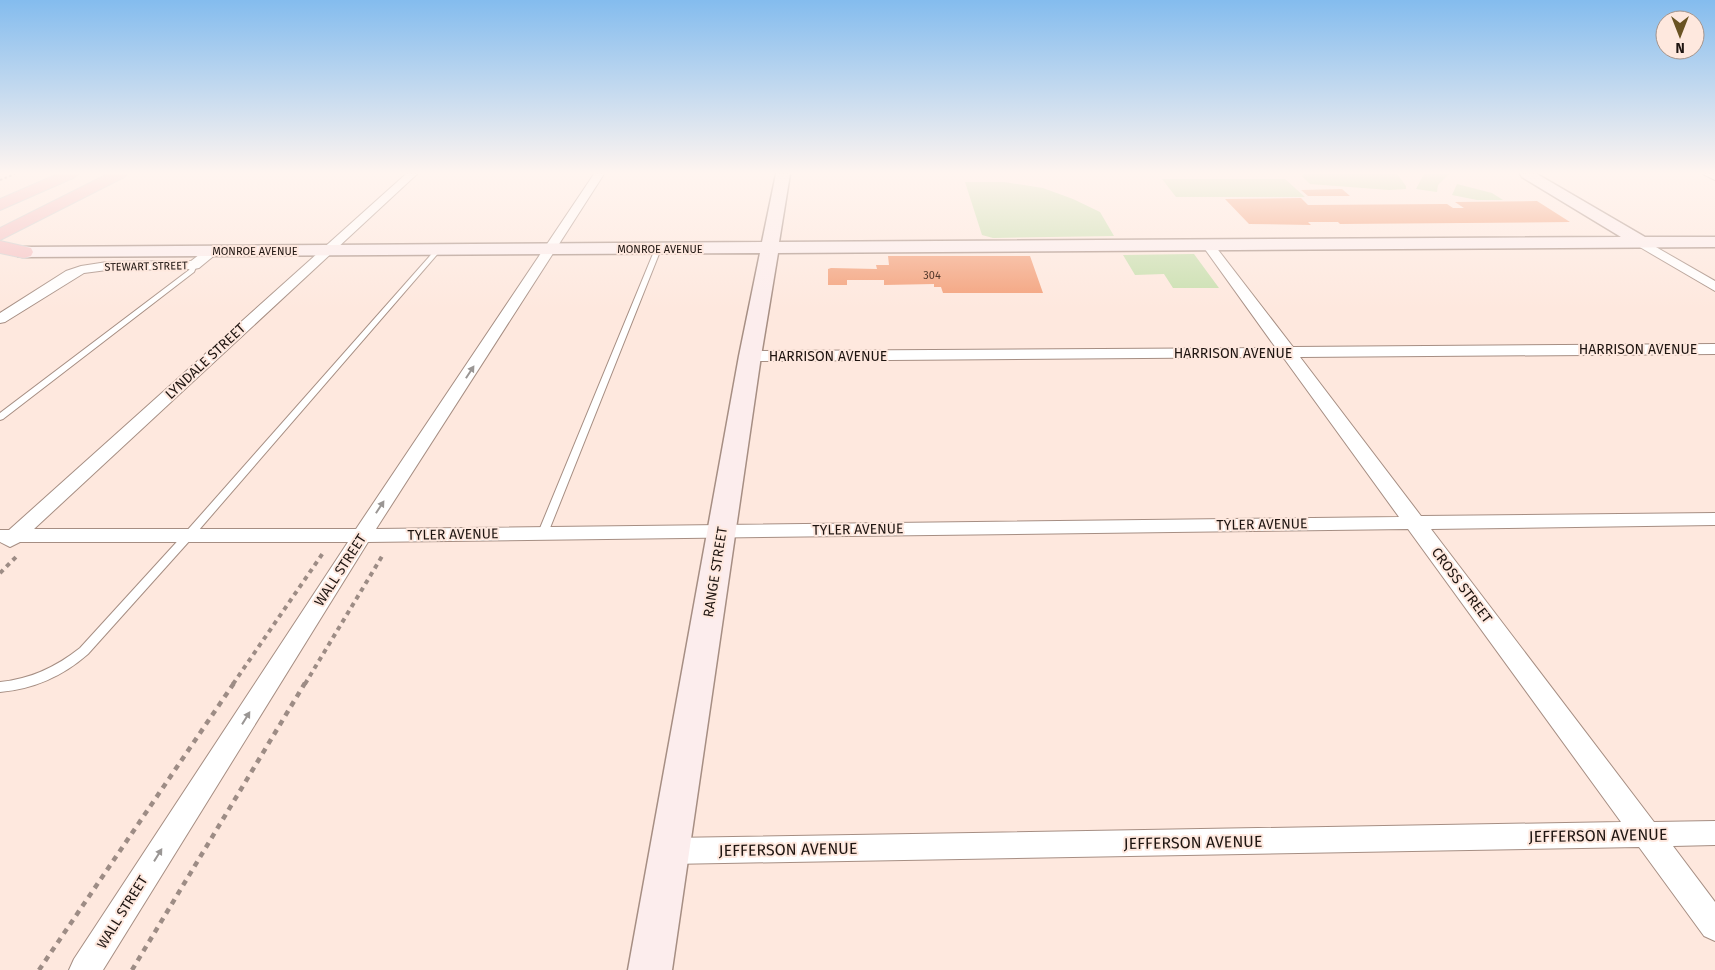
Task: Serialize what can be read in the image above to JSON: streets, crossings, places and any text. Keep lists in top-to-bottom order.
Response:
{
  "streets": {
    "street": [
      "MONROE AVENUE",
      "STEWART STREET",
      "HARRISON AVENUE",
      "LYNDALE STREET",
      "TYLER AVENUE",
      "WALL STREET",
      "RANGE STREET",
      "CROSS STREET",
      "JEFFERSON AVENUE"
    ]
  },
  "crossings": [
    ["MONROE AVENUE", "STEWART STREET"],
    ["MONROE AVENUE", "LYNDALE STREET"],
    ["MONROE AVENUE", "WALL STREET"],
    ["MONROE AVENUE", "RANGE STREET"],
    ["MONROE AVENUE", "CROSS STREET"],
    ["HARRISON AVENUE", "RANGE STREET"],
    ["HARRISON AVENUE", "CROSS STREET"],
    ["LYNDALE STREET", "TYLER AVENUE"],
    ["TYLER AVENUE", "WALL STREET"],
    ["TYLER AVENUE", "RANGE STREET"],
    ["TYLER AVENUE", "CROSS STREET"],
    ["RANGE STREET", "JEFFERSON AVENUE"],
    ["CROSS STREET", "JEFFERSON AVENUE"]
  ],
  "one_way": ["WALL STREET"],
  "house_numbers": ["304"],
  "north": "bottom"
}
